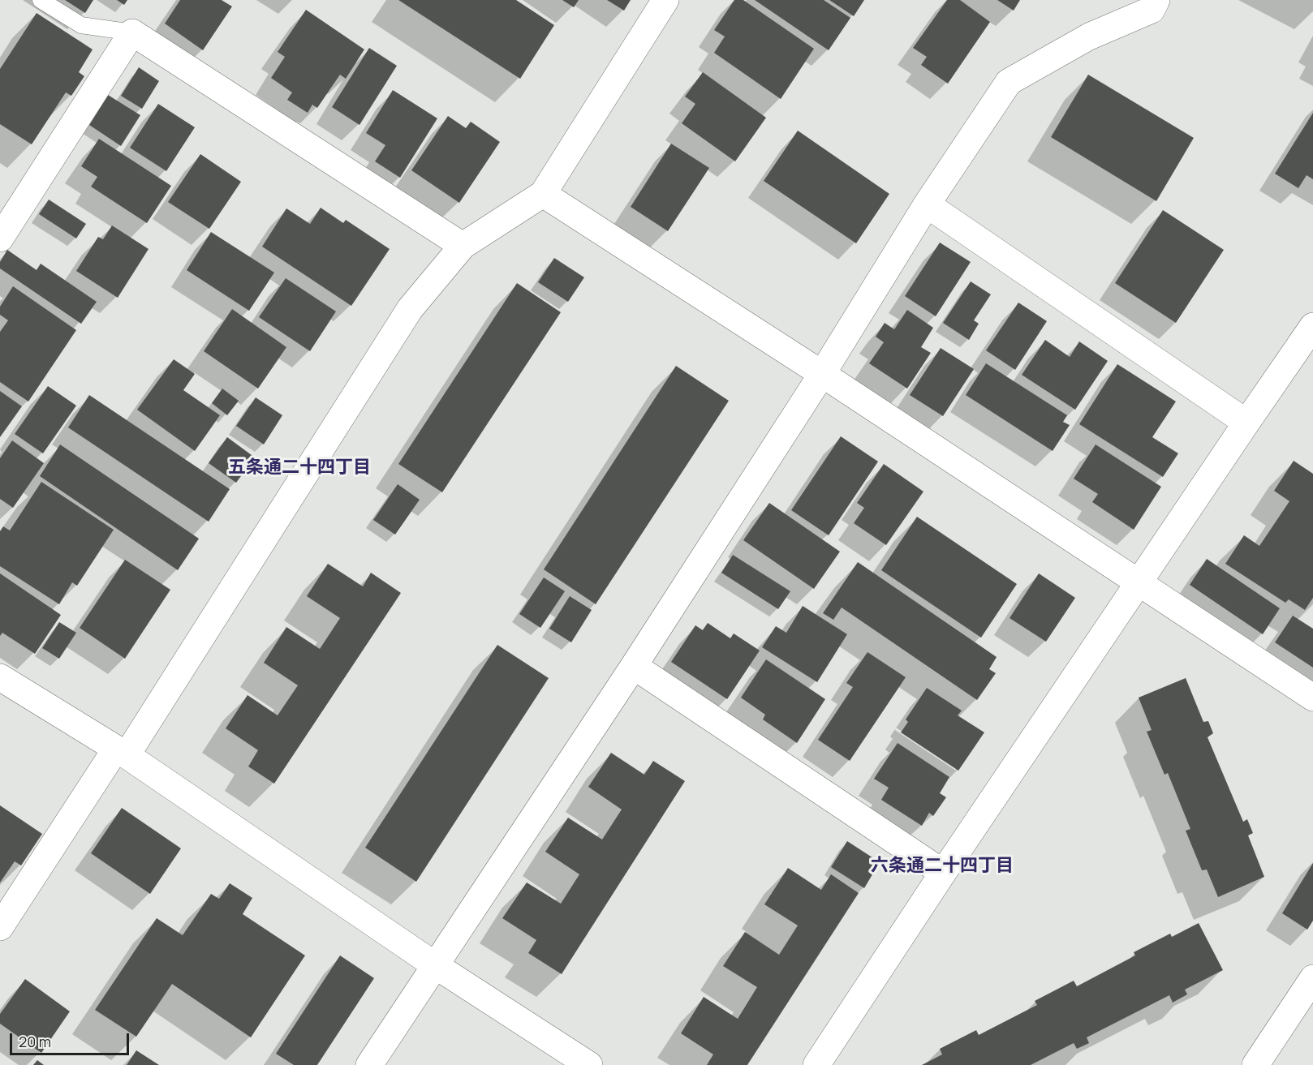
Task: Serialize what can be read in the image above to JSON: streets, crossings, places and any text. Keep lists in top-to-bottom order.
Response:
{
  "districts": ["五条通二十四丁目", "六条通二十四丁目"],
  "scale_bar": "20 m"
}
